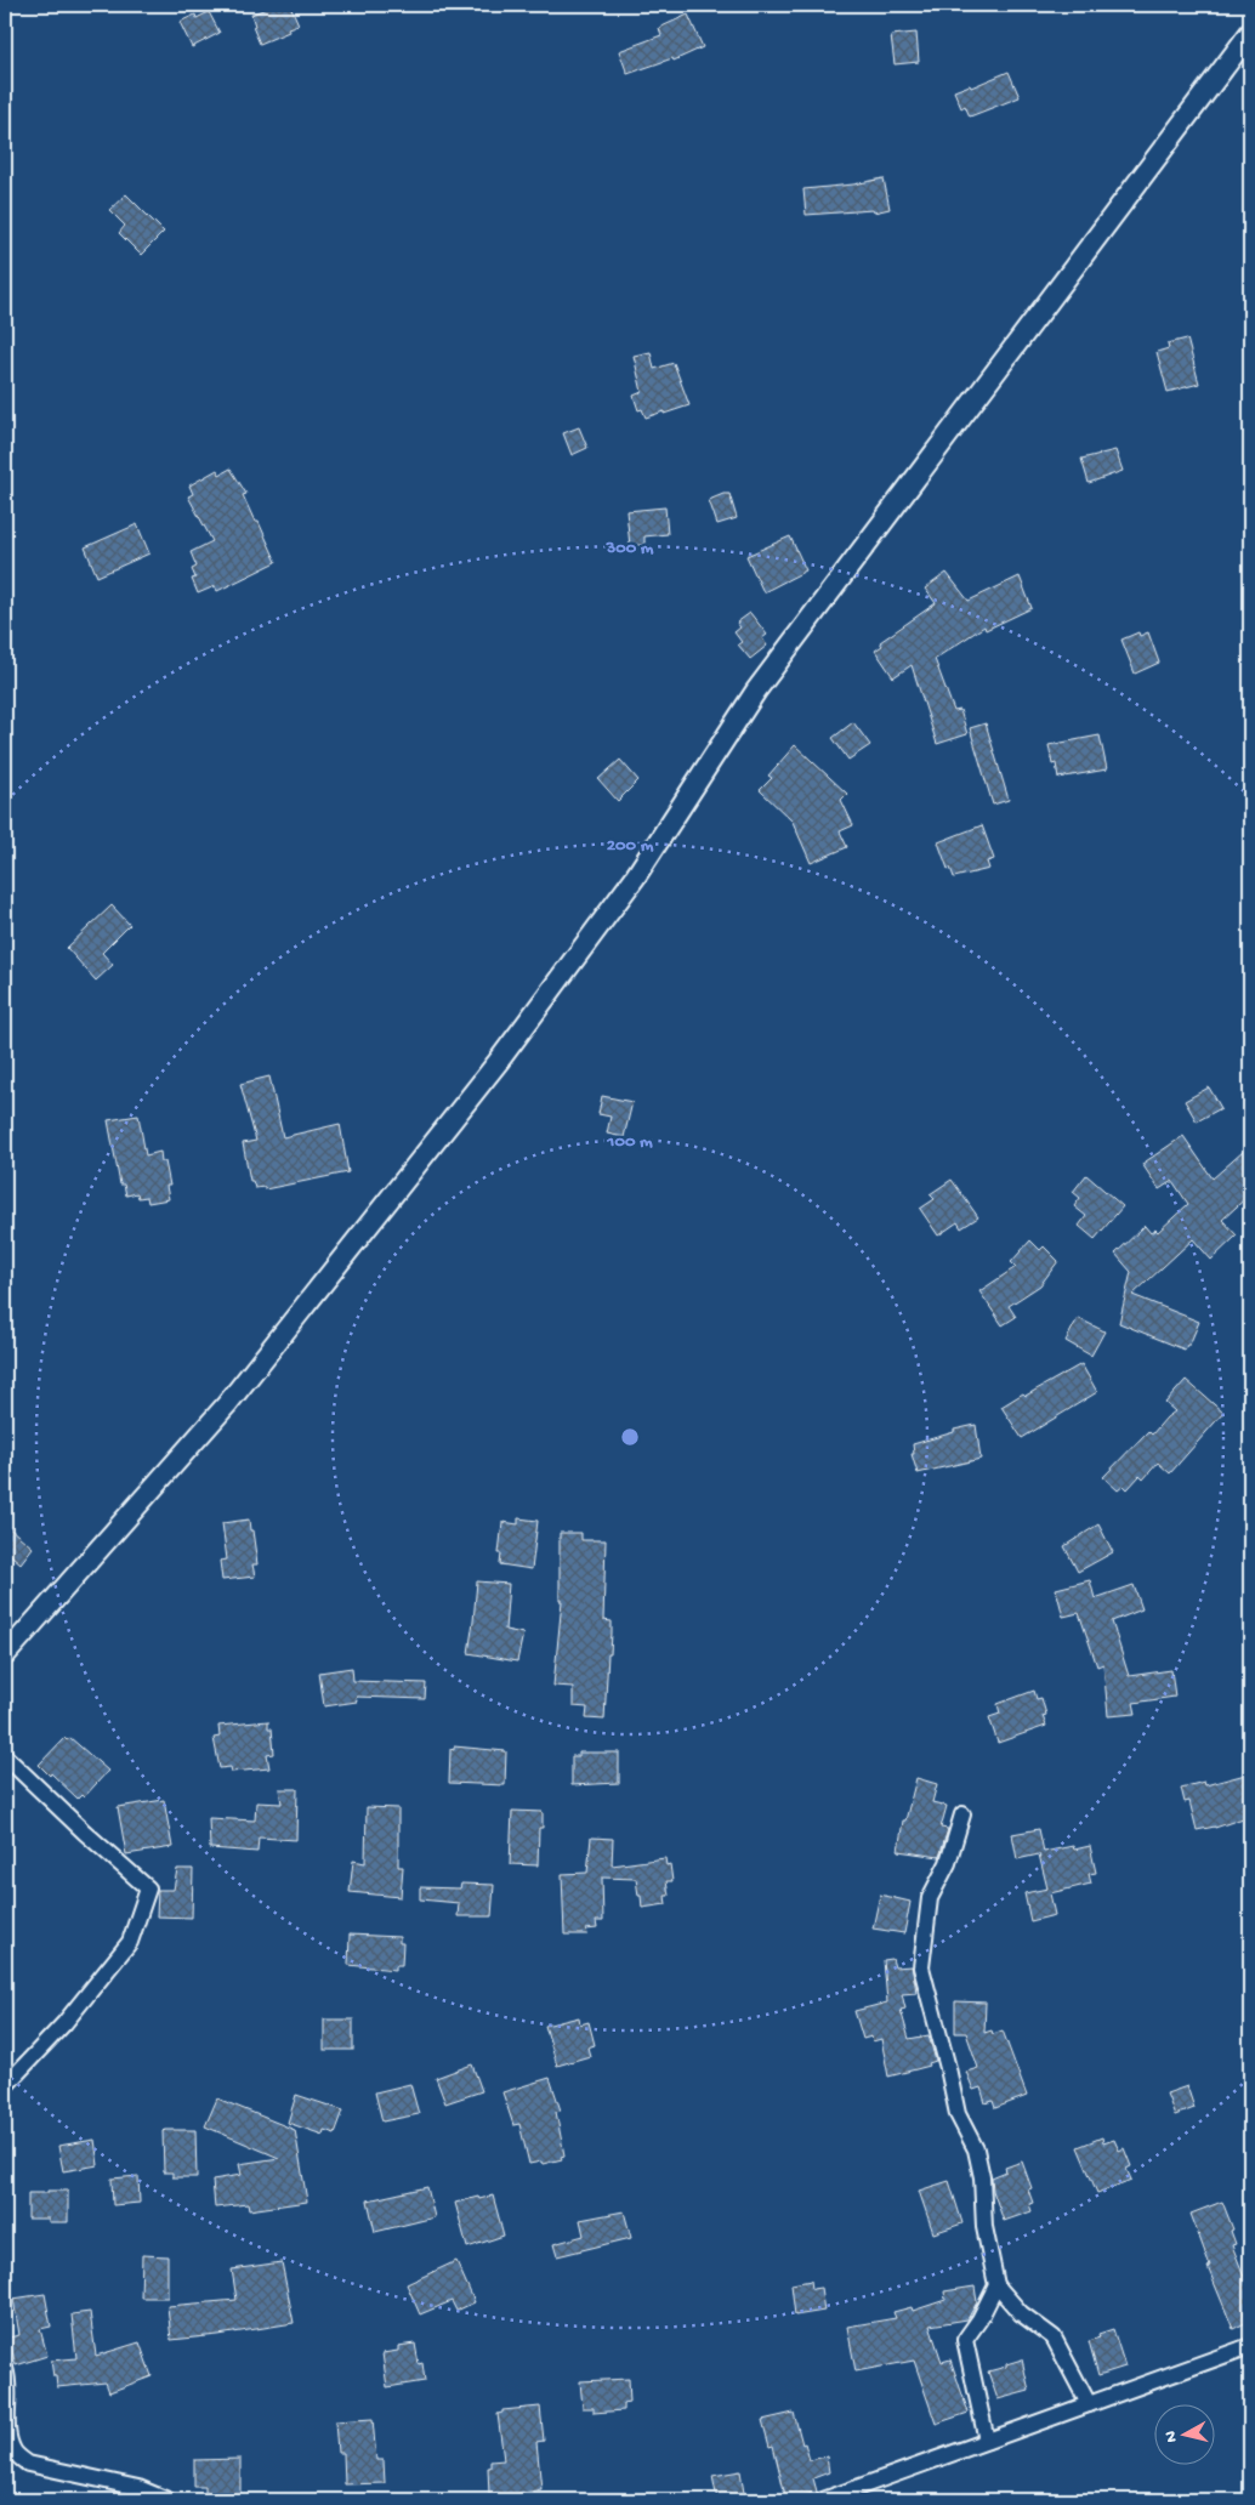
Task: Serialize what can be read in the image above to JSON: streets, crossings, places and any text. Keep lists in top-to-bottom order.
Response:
{
  "north": "left",
  "rings": ["300 m", "200 m", "100 m"]
}
